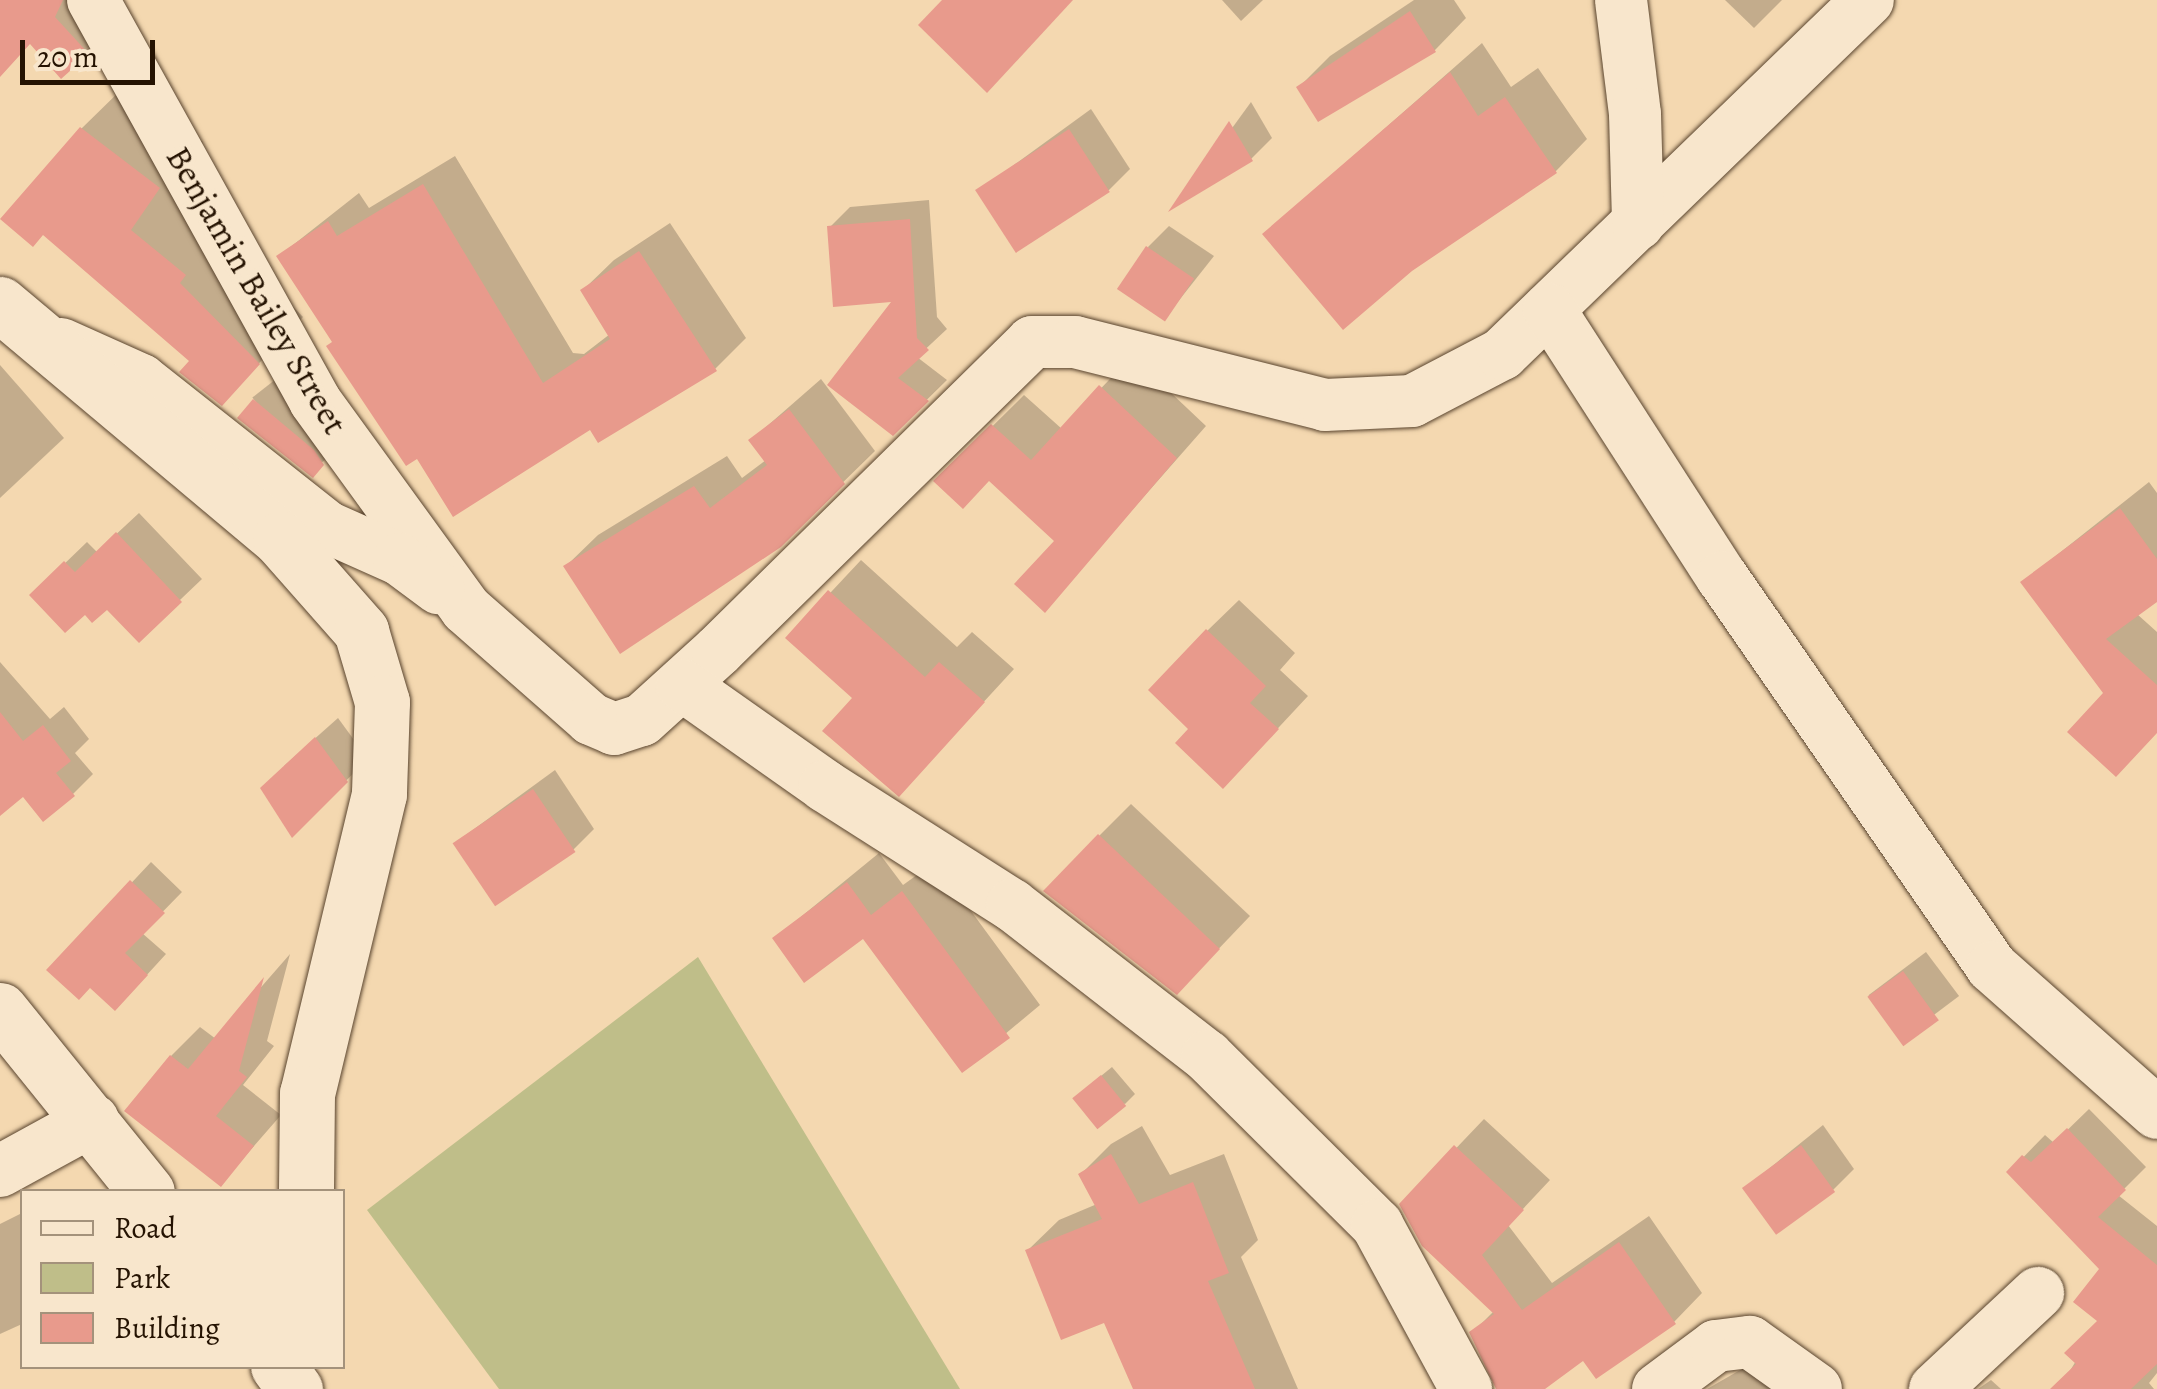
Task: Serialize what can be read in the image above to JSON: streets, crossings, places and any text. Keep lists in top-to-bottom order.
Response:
{
  "streets": {
    "street": ["Benjamin Bailey Street"]
  },
  "legend": ["Road", "Park", "Building"],
  "scale_bar": "20 m"
}
